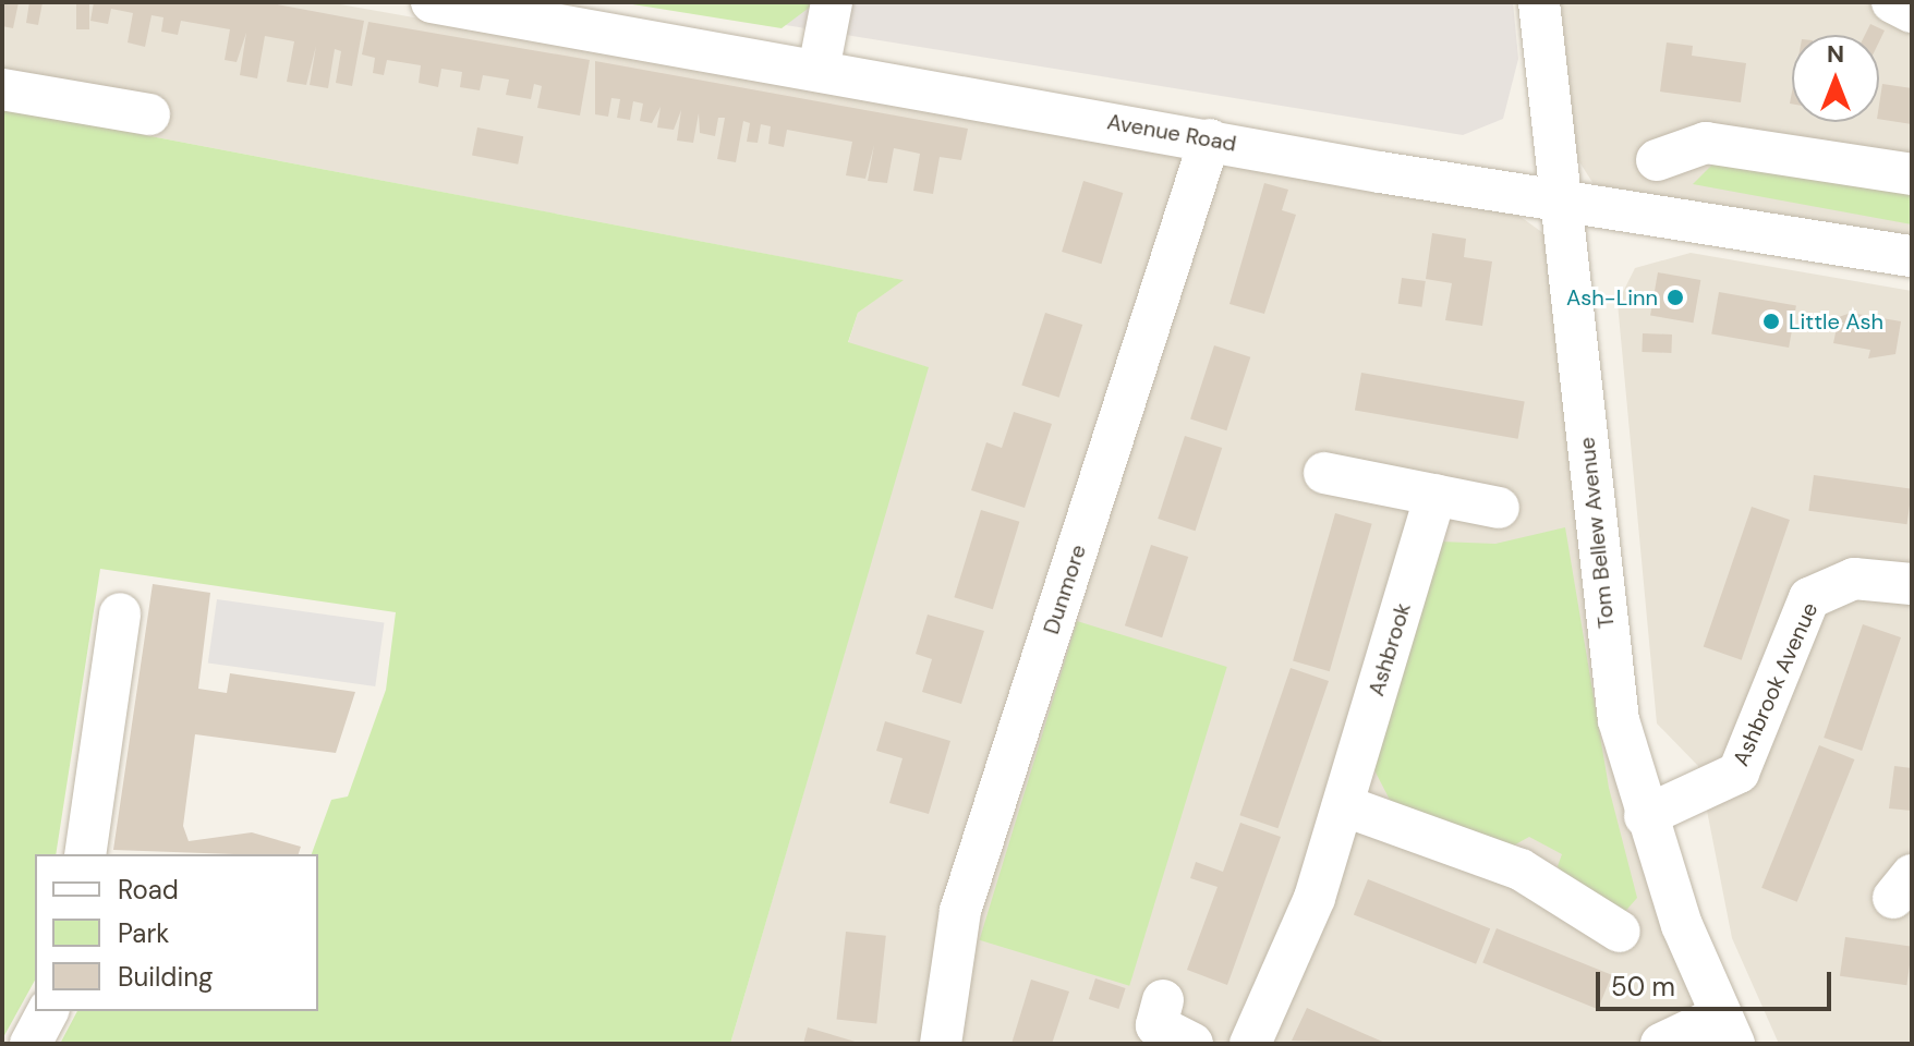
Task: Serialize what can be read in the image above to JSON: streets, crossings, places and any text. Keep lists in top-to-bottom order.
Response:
{
  "streets": {
    "street": [
      "Avenue Road",
      "Tom Bellew Avenue",
      "Dunmore",
      "Ashbrook",
      "Ashbrook Avenue"
    ]
  },
  "crossings": [
    ["Avenue Road", "Tom Bellew Avenue"],
    ["Avenue Road", "Dunmore"],
    ["Tom Bellew Avenue", "Ashbrook Avenue"]
  ],
  "places": ["Ash-Linn", "Little Ash"],
  "legend": ["Road", "Park", "Building"],
  "scale_bar": "50 m",
  "north": "top"
}
